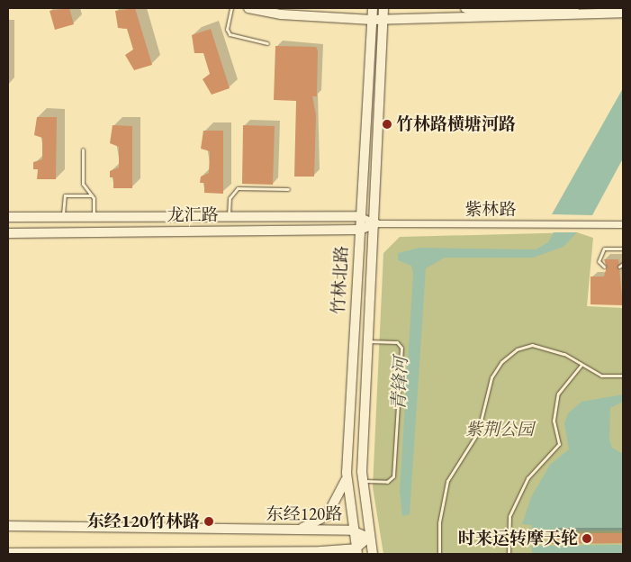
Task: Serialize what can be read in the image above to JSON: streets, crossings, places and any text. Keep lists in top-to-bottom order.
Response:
{
  "streets": {
    "main road": ["龙汇路", "竹林北路", "东经120路"],
    "street": ["紫林路"]
  },
  "crossings": [
    ["紫林路", "龙汇路"],
    ["紫林路", "竹林北路"],
    ["龙汇路", "竹林北路"],
    ["竹林北路", "东经120路"]
  ],
  "water": ["青锋河"],
  "parks": ["紫荆公园"],
  "places": ["竹林路横塘河路", "东经120竹林路", "时来运转摩天轮"]
}
